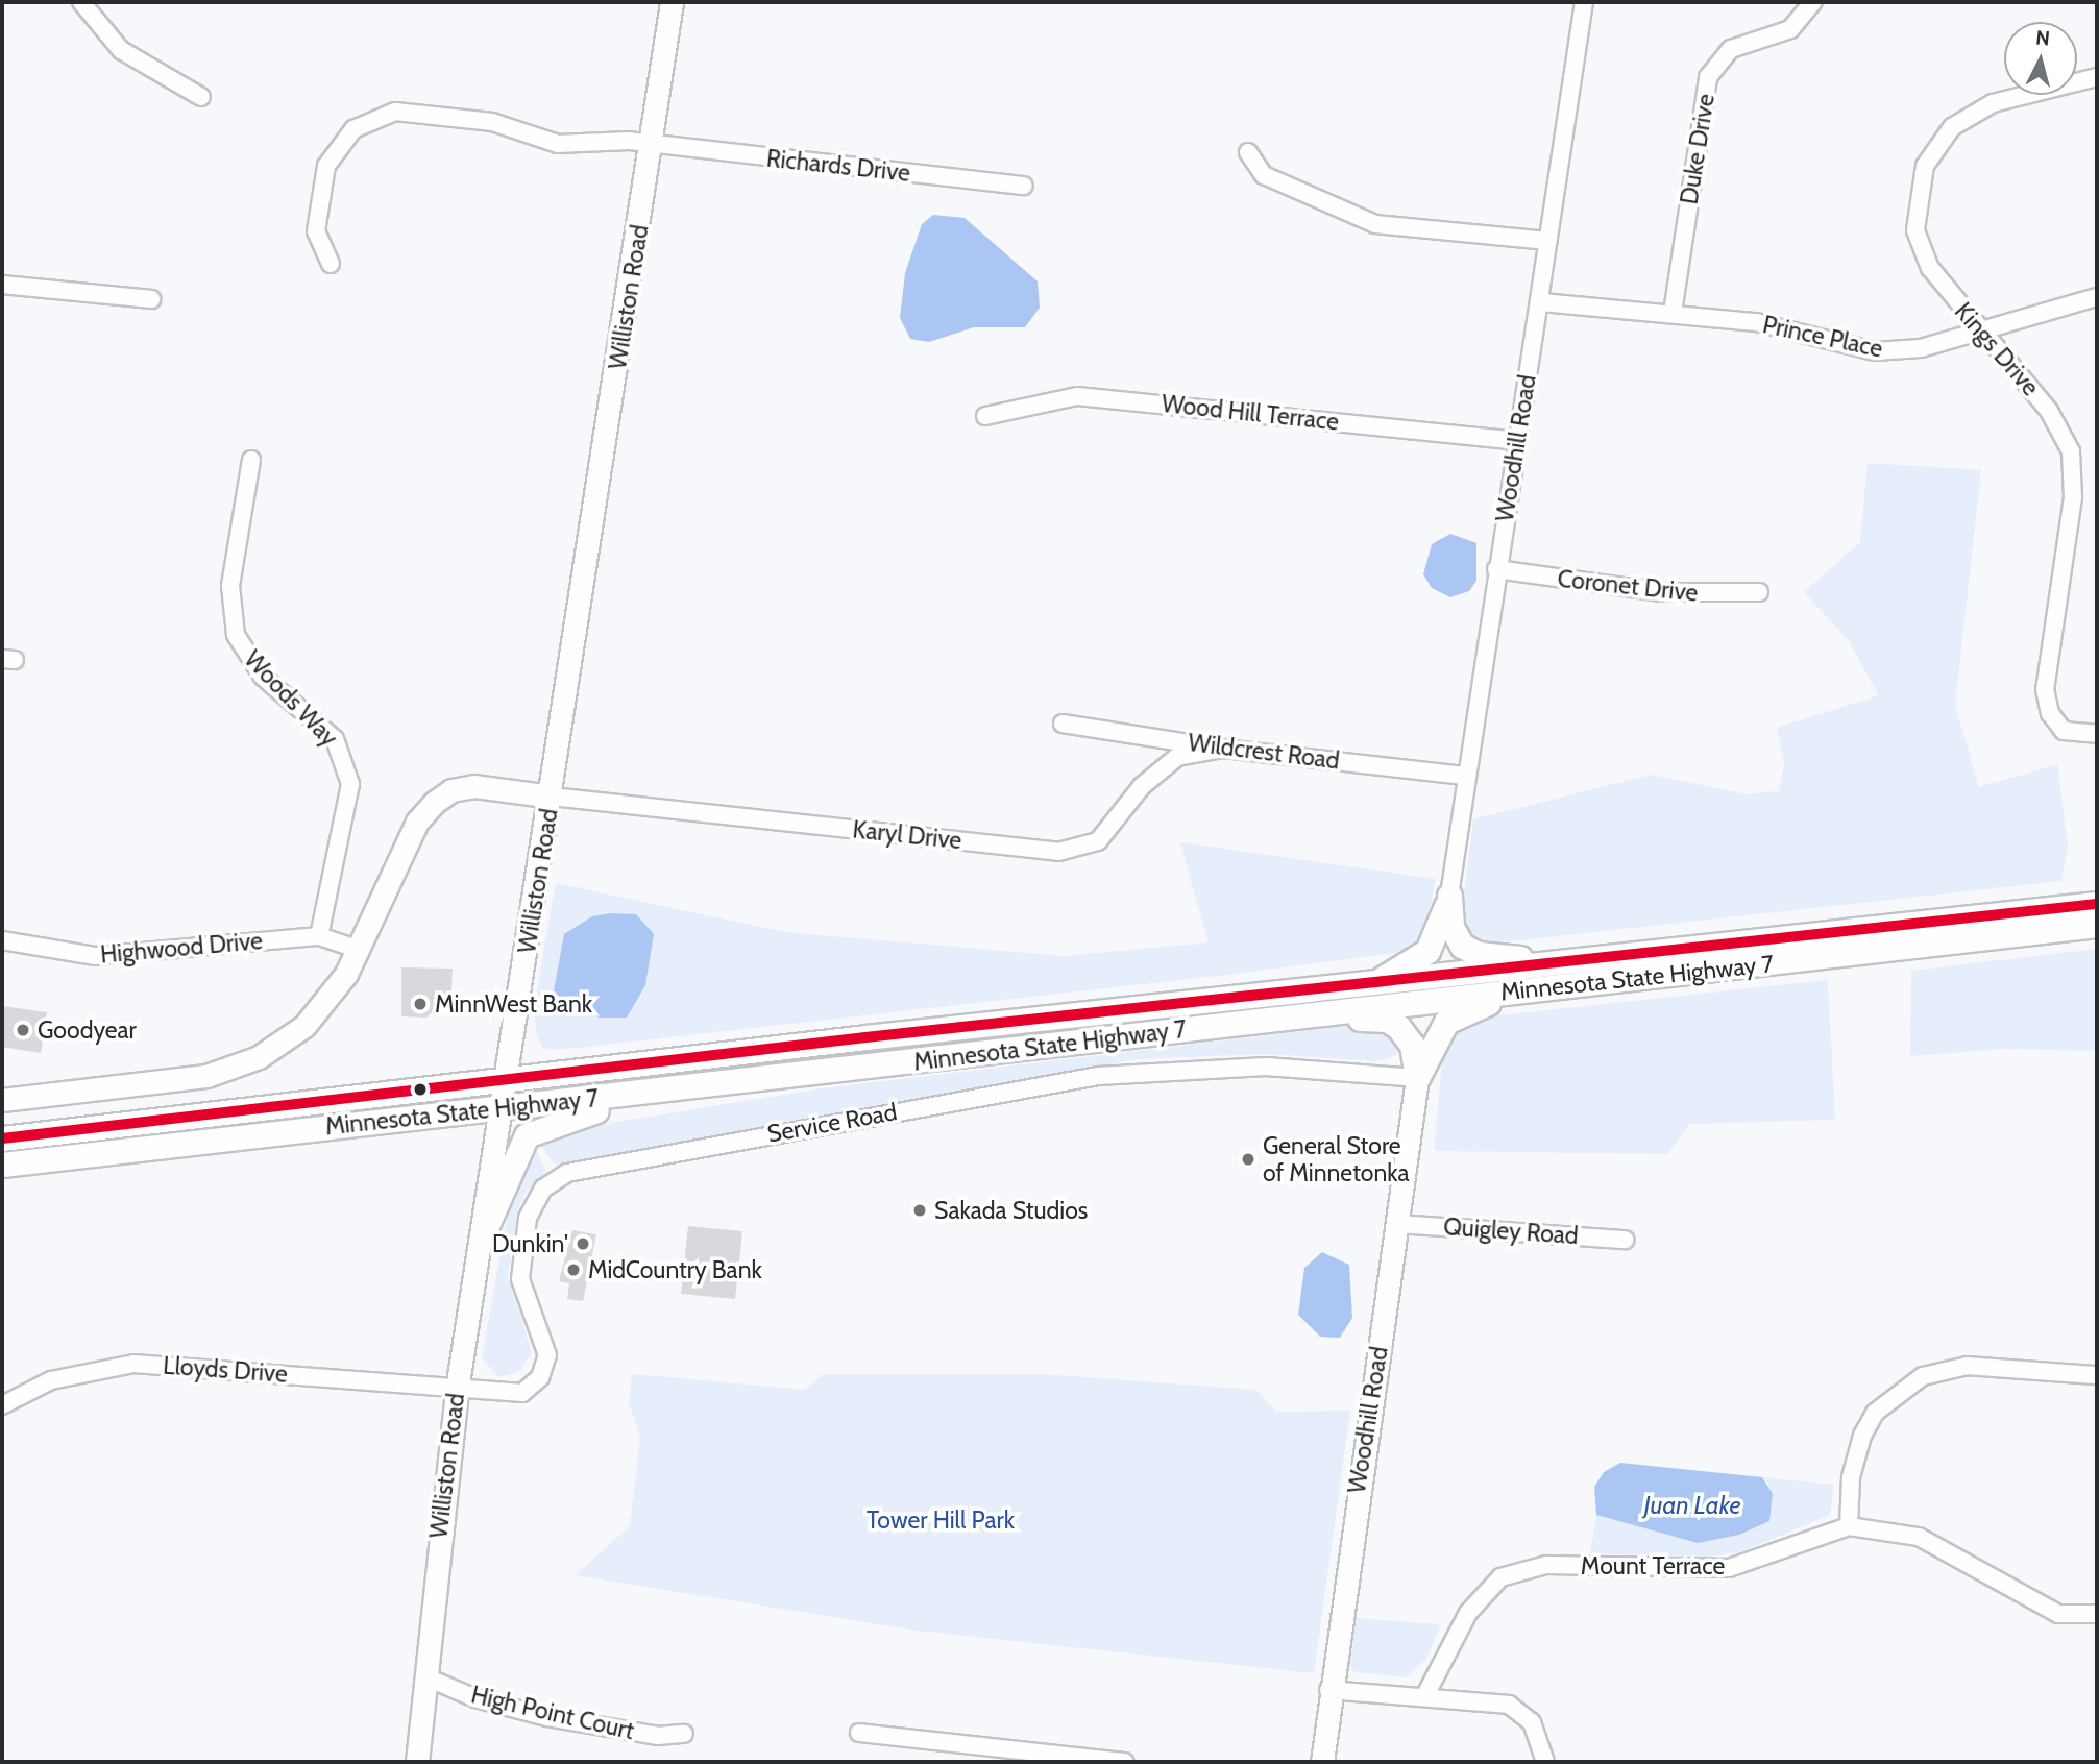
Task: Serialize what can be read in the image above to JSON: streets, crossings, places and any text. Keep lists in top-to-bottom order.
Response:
{
  "streets": {
    "main road": ["Williston Road", "Woodhill Road", "Minnesota State Highway 7"],
    "street": [
      "Duke Drive",
      "Richards Drive",
      "Prince Place",
      "Kings Drive",
      "Wood Hill Terrace",
      "Coronet Drive",
      "Woods Way",
      "Wildcrest Road",
      "Karyl Drive",
      "Highwood Drive",
      "Service Road",
      "Quigley Road",
      "Lloyds Drive",
      "Mount Terrace",
      "High Point Court"
    ]
  },
  "crossings": [
    ["Duke Drive", "Prince Place"],
    ["Richards Drive", "Williston Road"],
    ["Williston Road", "Karyl Drive"],
    ["Williston Road", "Minnesota State Highway 7"],
    ["Williston Road", "Service Road"],
    ["Williston Road", "Lloyds Drive"],
    ["Williston Road", "High Point Court"],
    ["Prince Place", "Kings Drive"],
    ["Prince Place", "Woodhill Road"],
    ["Wood Hill Terrace", "Woodhill Road"],
    ["Woodhill Road", "Coronet Drive"],
    ["Woodhill Road", "Wildcrest Road"],
    ["Woodhill Road", "Service Road"],
    ["Woodhill Road", "Quigley Road"],
    ["Woods Way", "Highwood Drive"],
    ["Wildcrest Road", "Karyl Drive"],
    ["Service Road", "Lloyds Drive"]
  ],
  "water": ["Juan Lake"],
  "parks": ["Tower Hill Park"],
  "places": [
    "MinnWest Bank",
    "Goodyear",
    "General Store of Minnetonka",
    "Sakada Studios",
    "Dunkin'",
    "MidCountry Bank"
  ],
  "north": "top"
}
